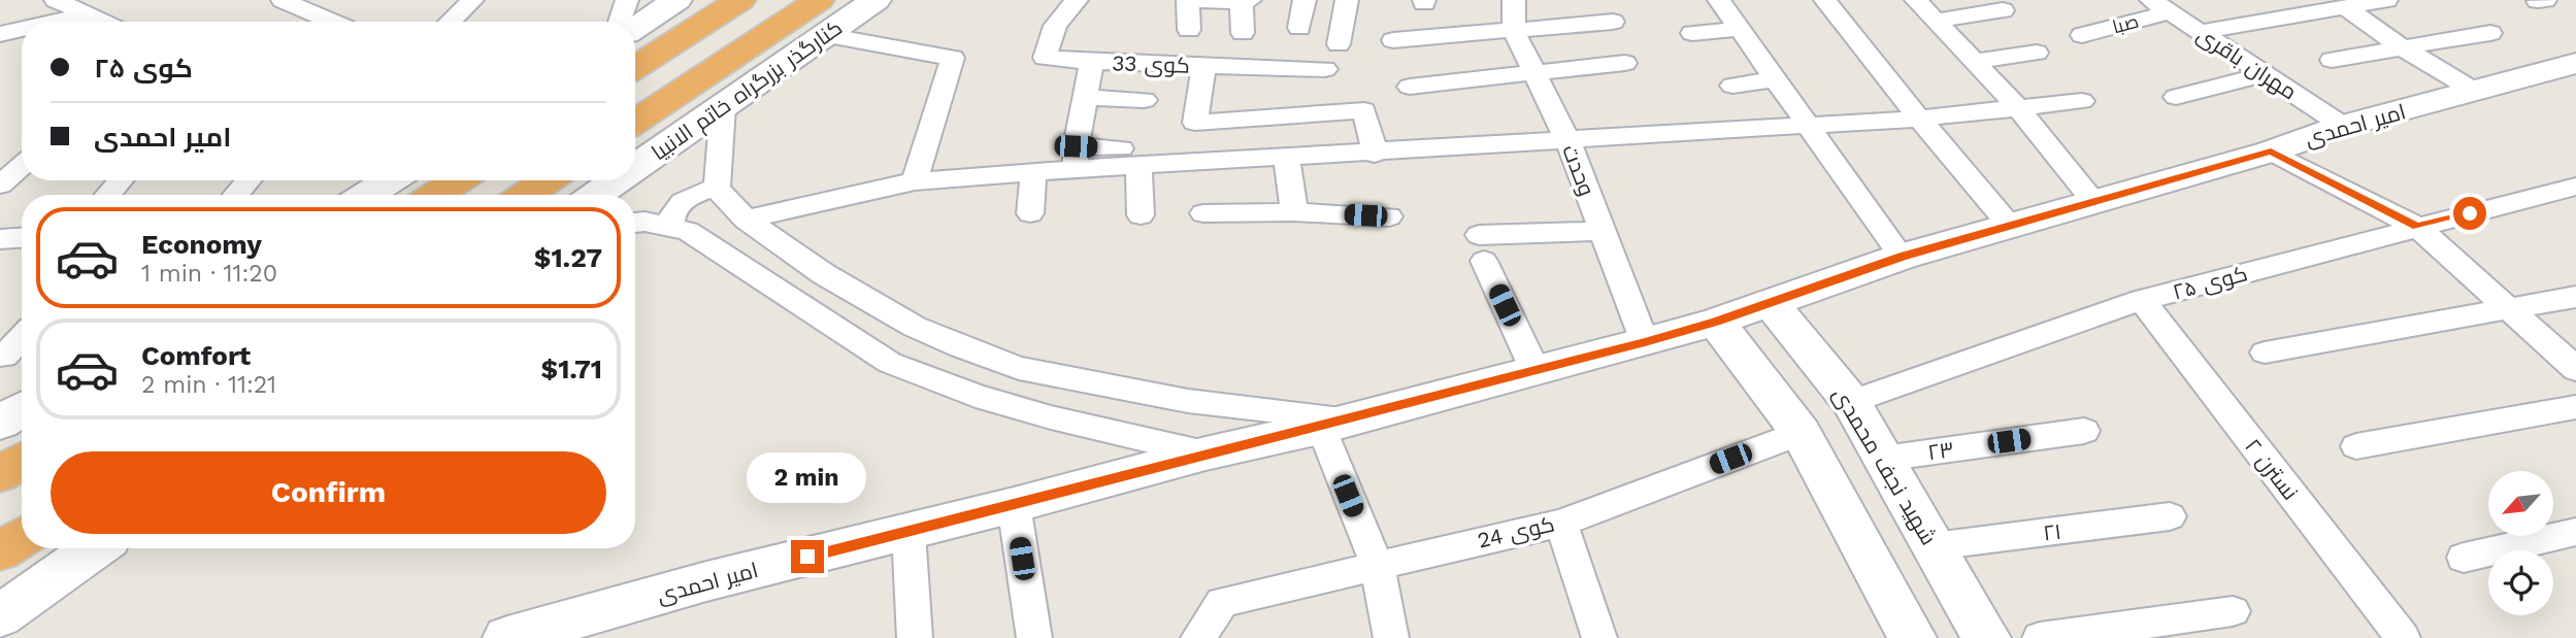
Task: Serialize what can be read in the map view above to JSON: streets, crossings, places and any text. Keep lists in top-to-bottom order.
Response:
{
  "streets": {
    "main road": ["کنارگذر بزرگراه خاتم الانبیا", "امیر احمدی", "شهید نجف محمدی"],
    "street": [
      "صبا",
      "مهران باقری",
      "کوی 33",
      "وحدت",
      "کوی ۲۵",
      "۲۳",
      "نسترن ۲",
      "کوی 24",
      "۲۱"
    ]
  },
  "crossings": [
    ["صبا", "مهران باقری"],
    ["مهران باقری", "امیر احمدی"],
    ["امیر احمدی", "وحدت"],
    ["امیر احمدی", "شهید نجف محمدی"],
    ["کوی ۲۵", "شهید نجف محمدی"],
    ["کوی ۲۵", "نسترن ۲"],
    ["۲۳", "شهید نجف محمدی"],
    ["شهید نجف محمدی", "۲۱"]
  ],
  "north": "bottom left",
  "page": {
    "banner": ["کوی ۲۵", "امیر احمدی"],
    "list": [
      {
        "name": "Economy",
        "note": "1 min · 11:20",
        "value": "$1.27"
      },
      {
        "name": "Comfort",
        "note": "2 min · 11:21",
        "value": "$1.71"
      }
    ],
    "buttons": "Confirm",
    "bubble": "2 min"
  }
}
